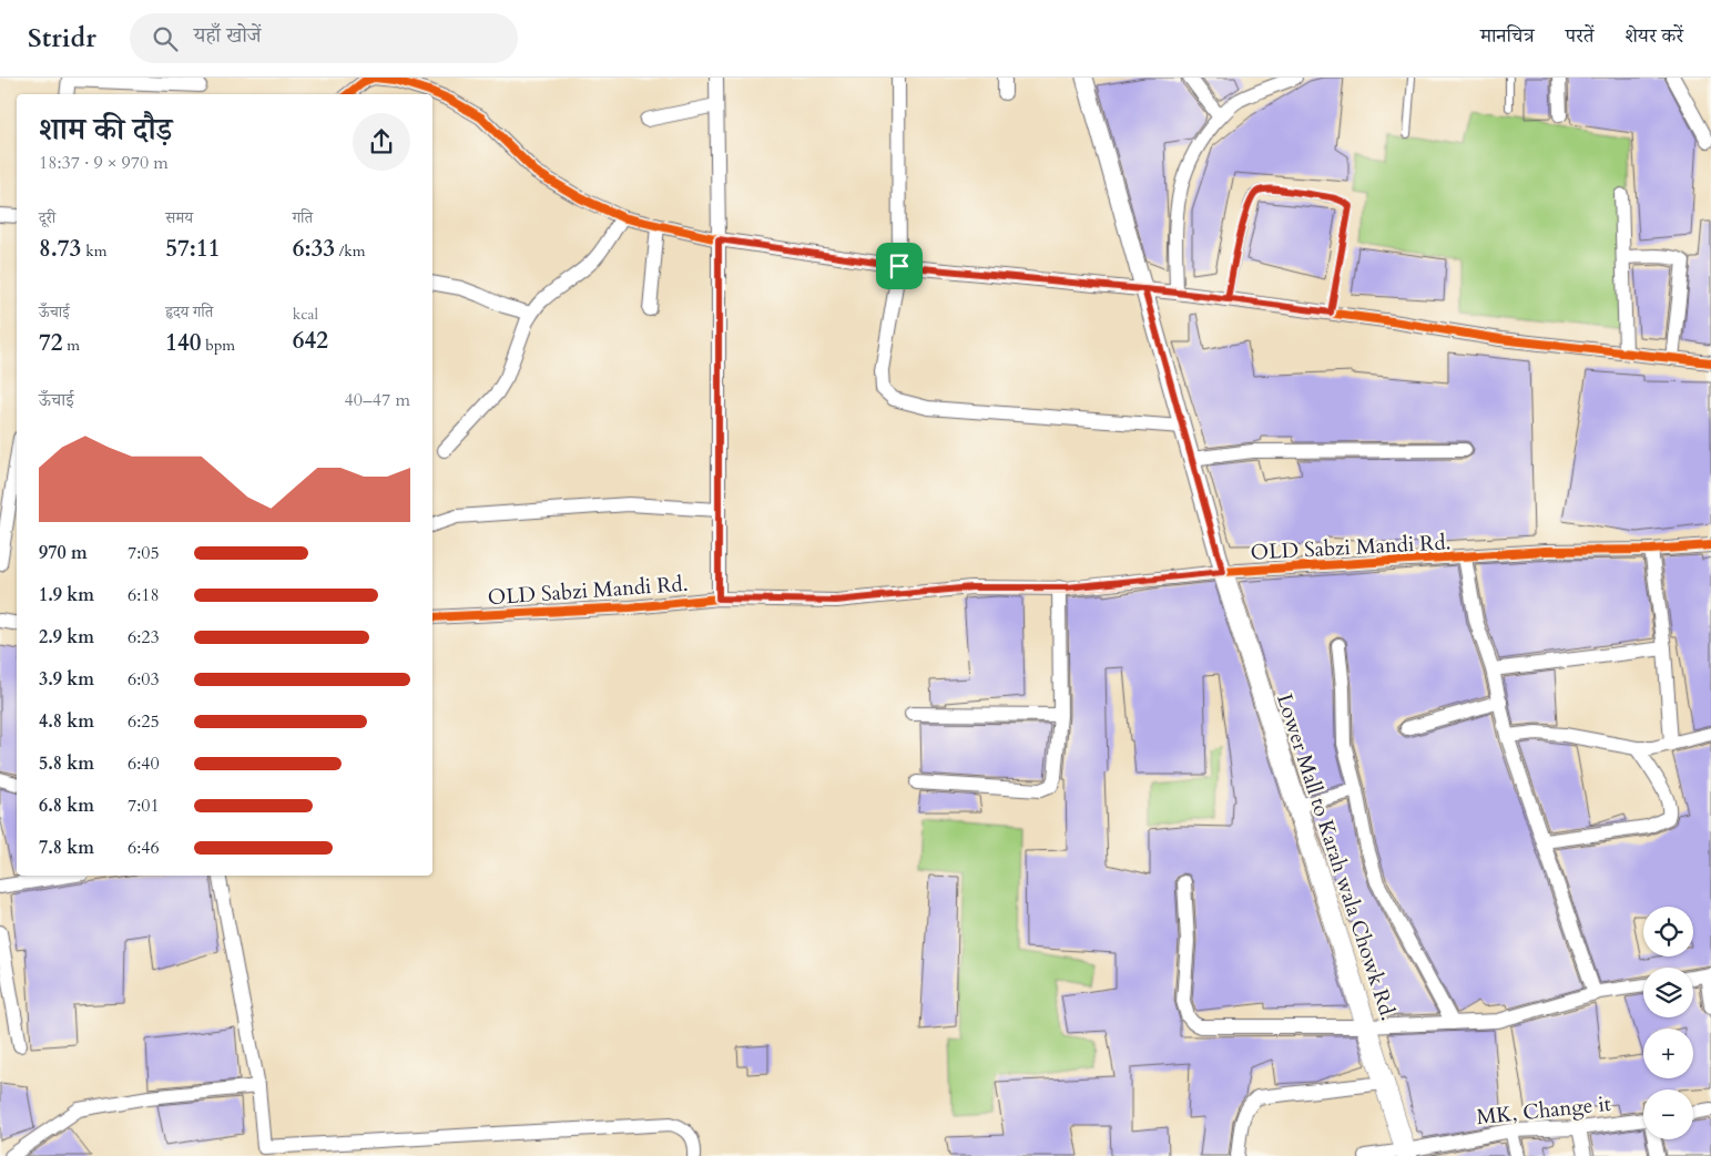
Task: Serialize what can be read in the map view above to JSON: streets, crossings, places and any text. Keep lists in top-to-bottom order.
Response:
{
  "streets": {
    "main road": ["Lower Mall to Karah wala Chowk Rd."],
    "street": ["OLD Sabzi Mandi Rd.", "MK, Change it"]
  },
  "crossings": [
    ["OLD Sabzi Mandi Rd.", "Lower Mall to Karah wala Chowk Rd."],
    ["Lower Mall to Karah wala Chowk Rd.", "MK, Change it"]
  ],
  "page": {
    "header": "Stridr",
    "search": "यहाँ खोजें",
    "nav": ["मानचित्र", "परतें", "शेयर करें"],
    "heading": ["शाम की दौड़", "18:37 · 9 × 970 m"],
    "stats": [
      ["दूरी", "8.73 km"],
      ["समय", "57:11"],
      ["गति", "6:33 /km"],
      ["ऊँचाई", "72 m"],
      ["हृदय गति", "140 bpm"],
      ["kcal", "642"]
    ],
    "chart": ["ऊँचाई", "40–47 m"],
    "list": [
      {
        "name": "970 m",
        "note": "7:05"
      },
      {
        "name": "1.9 km",
        "note": "6:18"
      },
      {
        "name": "2.9 km",
        "note": "6:23"
      },
      {
        "name": "3.9 km",
        "note": "6:03"
      },
      {
        "name": "4.8 km",
        "note": "6:25"
      },
      {
        "name": "5.8 km",
        "note": "6:40"
      },
      {
        "name": "6.8 km",
        "note": "7:01"
      },
      {
        "name": "7.8 km",
        "note": "6:46"
      }
    ],
    "map_buttons": ["+", "−"]
  }
}
